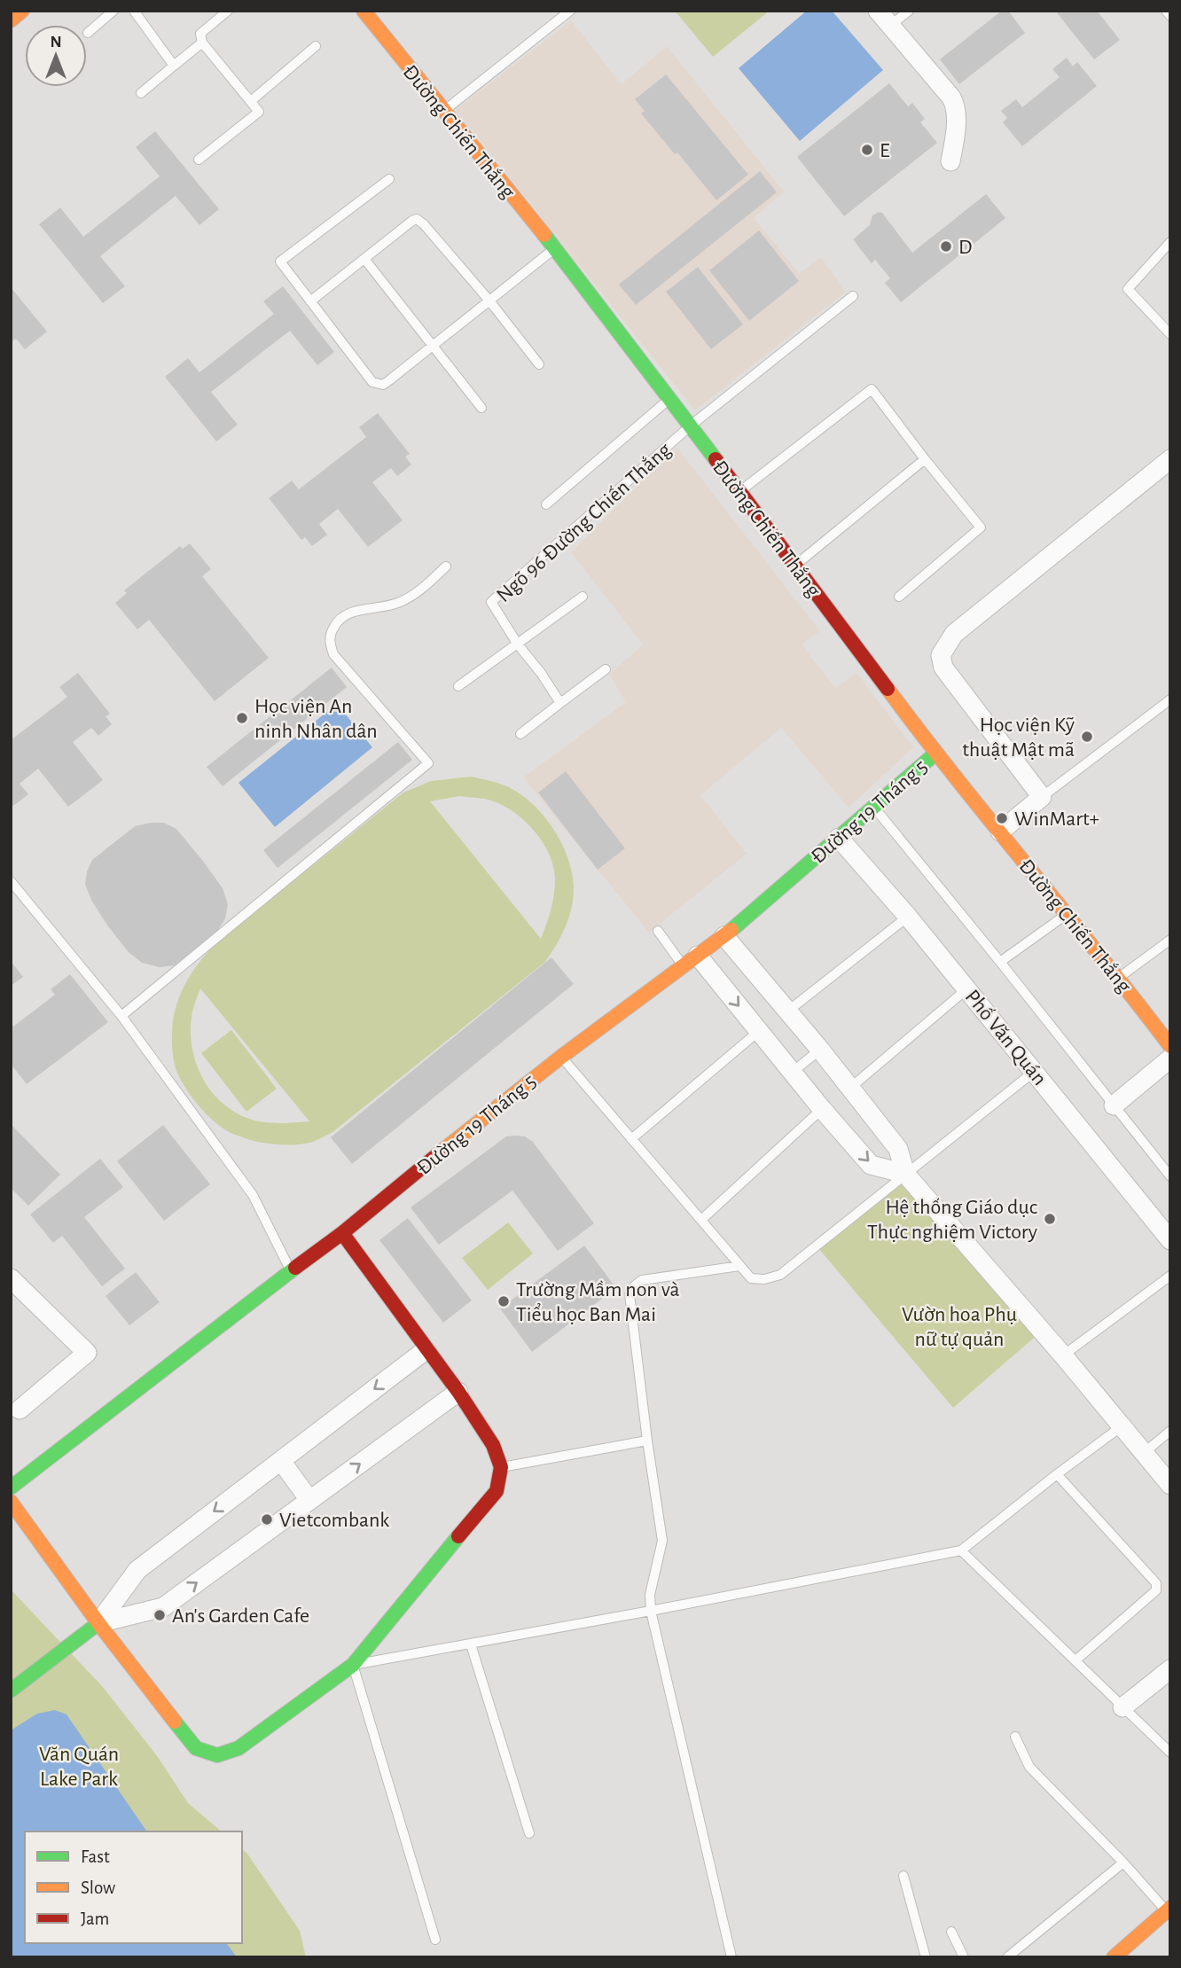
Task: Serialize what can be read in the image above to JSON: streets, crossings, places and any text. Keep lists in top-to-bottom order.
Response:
{
  "streets": {
    "main road": ["Đường Chiến Thắng", "Đường 19 Tháng 5"],
    "street": ["Phố Văn Quán"],
    "lane": ["Ngõ 96 Đường Chiến Thắng"]
  },
  "crossings": [
    ["Đường Chiến Thắng", "Ngõ 96 Đường Chiến Thắng"],
    ["Đường Chiến Thắng", "Đường 19 Tháng 5"],
    ["Đường 19 Tháng 5", "Phố Văn Quán"]
  ],
  "parks": ["Vườn hoa Phụ nữ tự quản", "Văn Quán Lake Park"],
  "places": [
    "E",
    "D",
    "Học viện An ninh Nhân dân",
    "Học viện Kỹ thuật Mật mã",
    "WinMart+",
    "Hệ thống Giáo dục Thực nghiệm Victory",
    "Trường Mầm non và Tiểu học Ban Mai",
    "Vietcombank",
    "An's Garden Cafe"
  ],
  "legend": ["Fast", "Slow", "Jam"],
  "north": "top"
}
